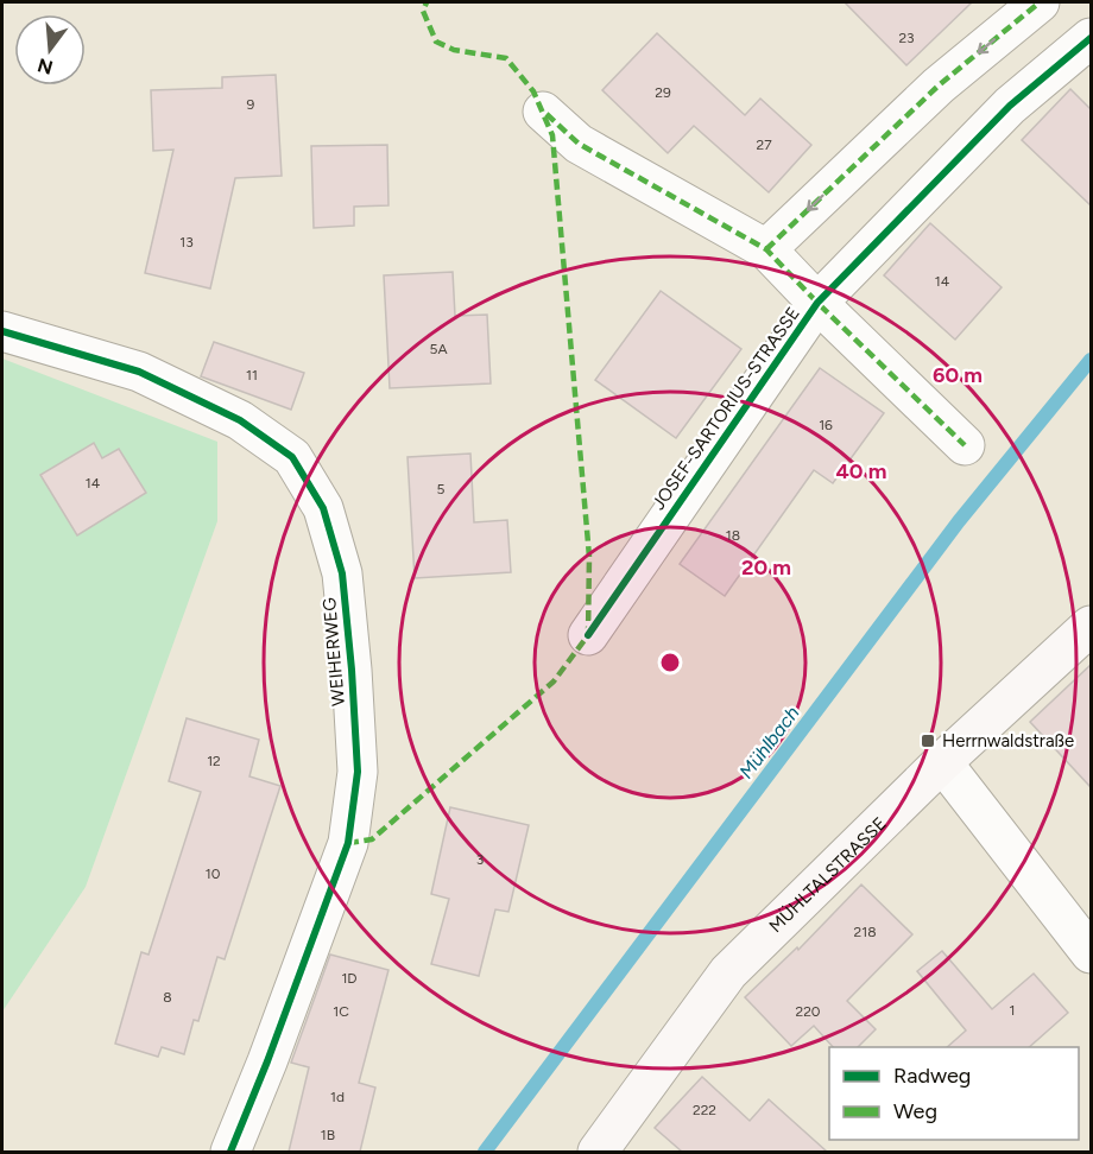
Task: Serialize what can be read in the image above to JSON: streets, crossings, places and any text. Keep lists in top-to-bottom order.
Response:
{
  "streets": {
    "main road": ["MÜHLTALSTRASSE"],
    "street": ["JOSEF-SARTORIUS-STRASSE", "WEIHERWEG"]
  },
  "water": ["Mühlbach"],
  "places": {
    "transit": ["Herrnwaldstraße"]
  },
  "house_numbers": [
    "23",
    "29",
    "9",
    "27",
    "13",
    "14",
    "5A",
    "11",
    "16",
    "14",
    "5",
    "18",
    "12",
    "3",
    "10",
    "218",
    "1D",
    "8",
    "1",
    "1C",
    "220",
    "1d",
    "222",
    "1B"
  ],
  "legend": ["Radweg", "Weg"],
  "north": "bottom",
  "rings": ["60 m", "40 m", "20 m"]
}
